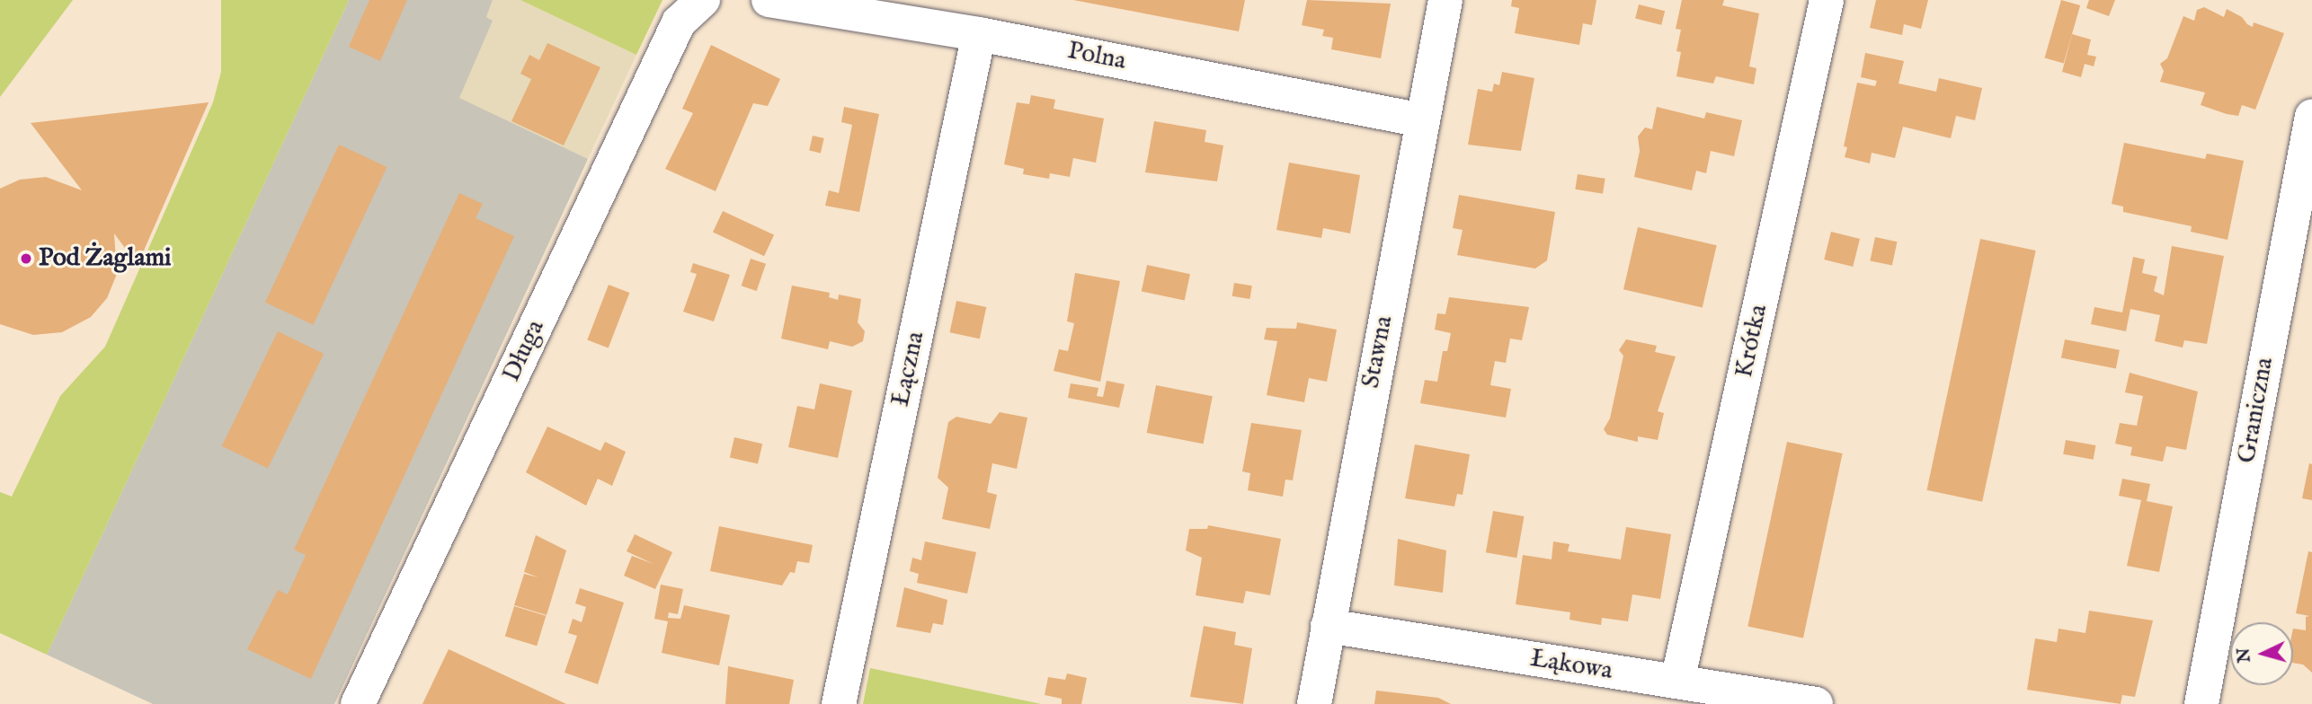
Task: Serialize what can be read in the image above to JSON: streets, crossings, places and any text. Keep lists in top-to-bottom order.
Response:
{
  "streets": {
    "street": [
      "Polna",
      "Krótka",
      "Długa",
      "Stawna",
      "Łączna",
      "Graniczna",
      "Łąkowa"
    ]
  },
  "crossings": [
    ["Polna", "Stawna"],
    ["Polna", "Łączna"],
    ["Krótka", "Łąkowa"],
    ["Stawna", "Łąkowa"]
  ],
  "places": ["Pod Żaglami"],
  "north": "left"
}
